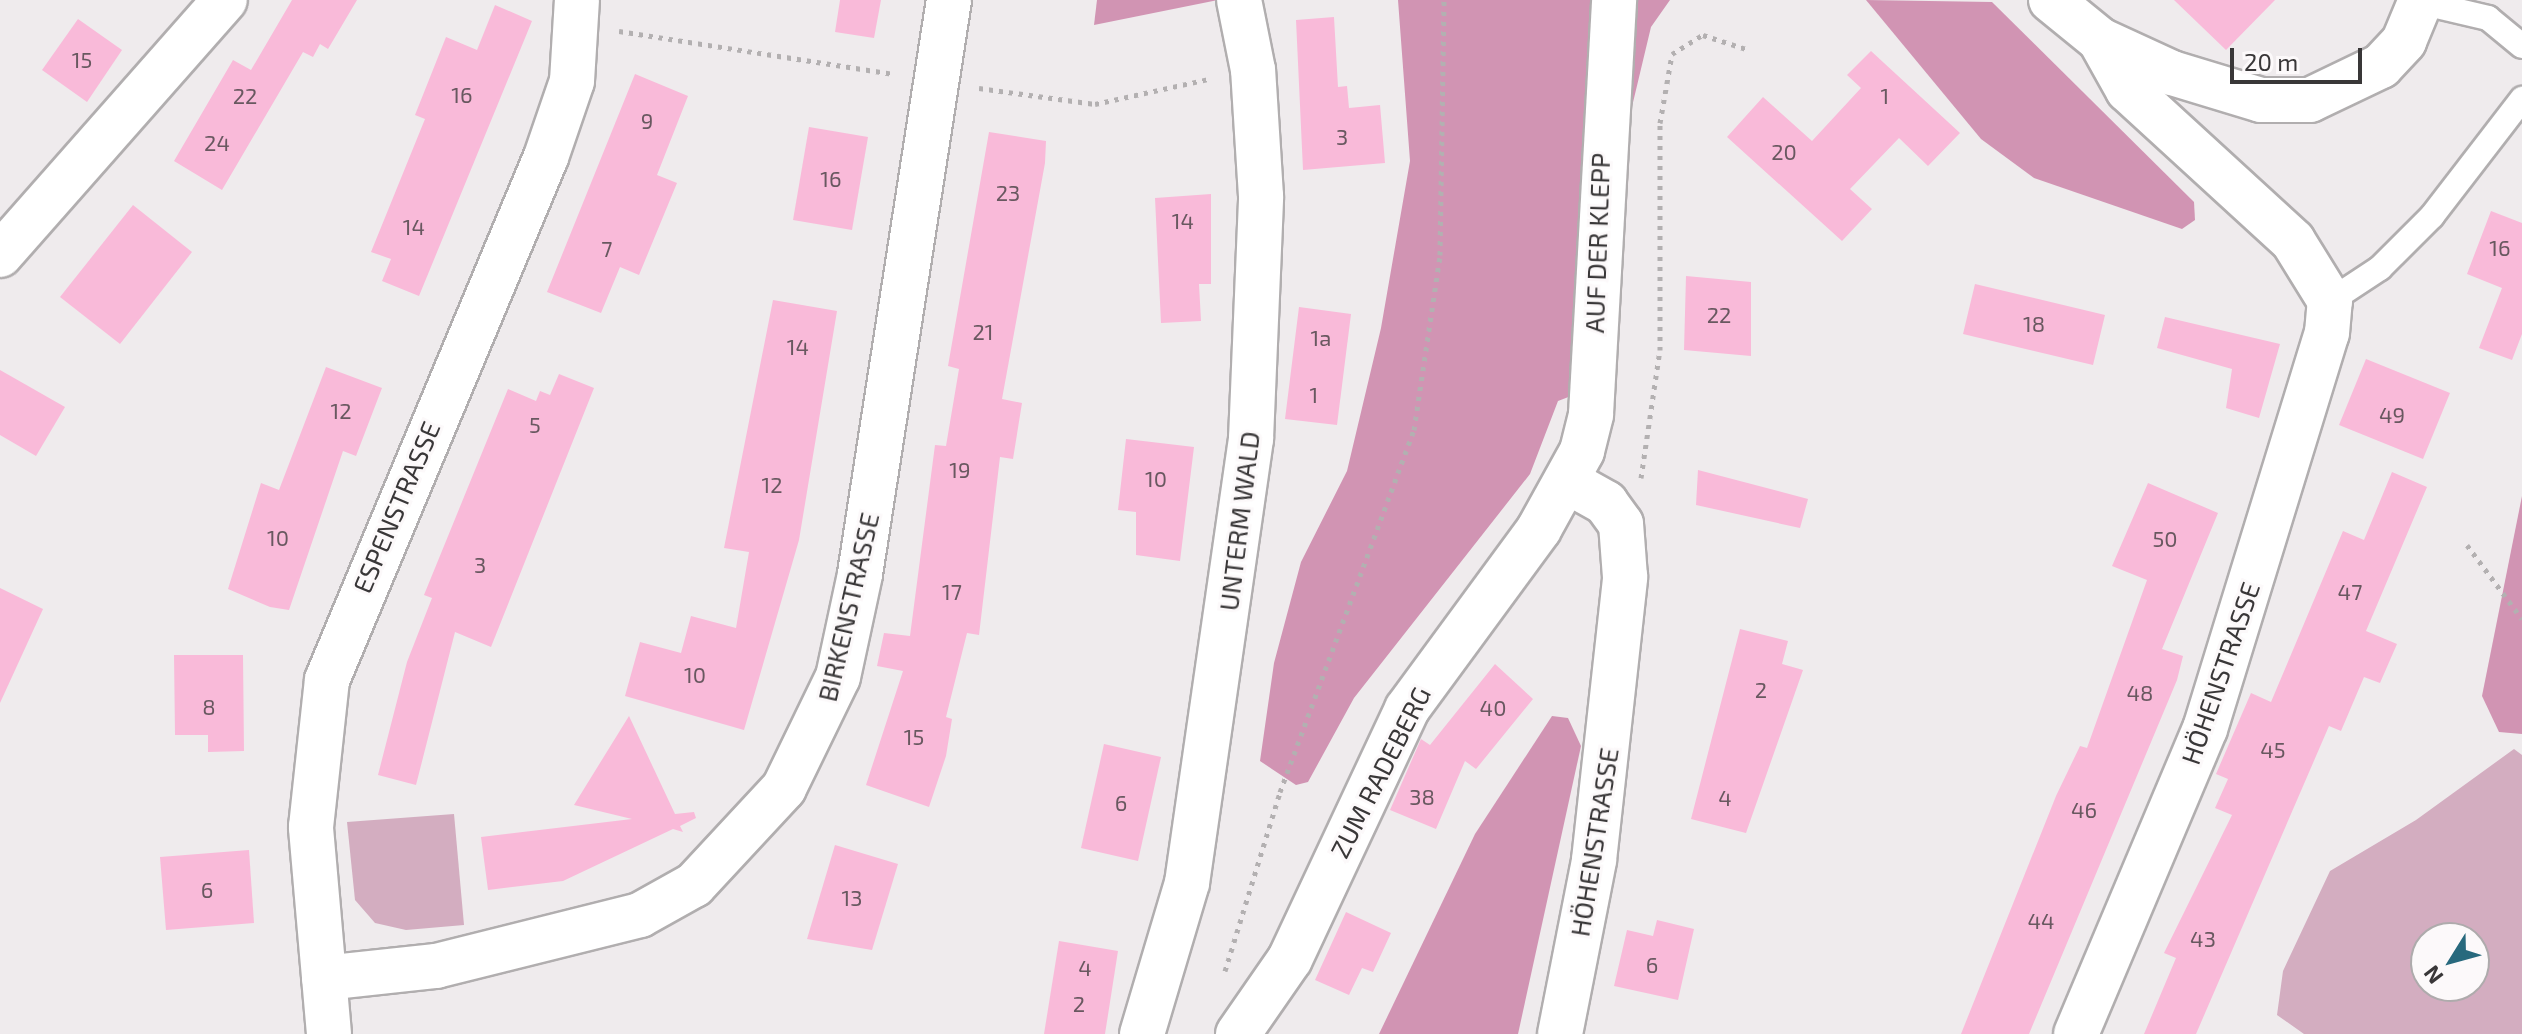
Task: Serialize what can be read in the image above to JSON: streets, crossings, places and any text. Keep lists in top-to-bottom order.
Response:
{
  "streets": {
    "street": [
      "AUF DER KLEPP",
      "ESPENSTRASSE",
      "UNTERM WALD",
      "BIRKENSTRASSE",
      "HÖHENSTRASSE",
      "ZUM RADEBERG"
    ]
  },
  "crossings": [
    ["AUF DER KLEPP", "ZUM RADEBERG"],
    ["ESPENSTRASSE", "BIRKENSTRASSE"]
  ],
  "house_numbers": [
    "15",
    "16",
    "22",
    "1",
    "9",
    "3",
    "24",
    "20",
    "16",
    "23",
    "14",
    "14",
    "16",
    "7",
    "22",
    "18",
    "21",
    "1a",
    "14",
    "1",
    "12",
    "49",
    "5",
    "19",
    "10",
    "12",
    "10",
    "50",
    "3",
    "17",
    "47",
    "10",
    "2",
    "48",
    "8",
    "40",
    "15",
    "45",
    "38",
    "4",
    "6",
    "46",
    "6",
    "13",
    "44",
    "43",
    "6",
    "4",
    "2"
  ],
  "scale_bar": "20 m",
  "north": "bottom left"
}
